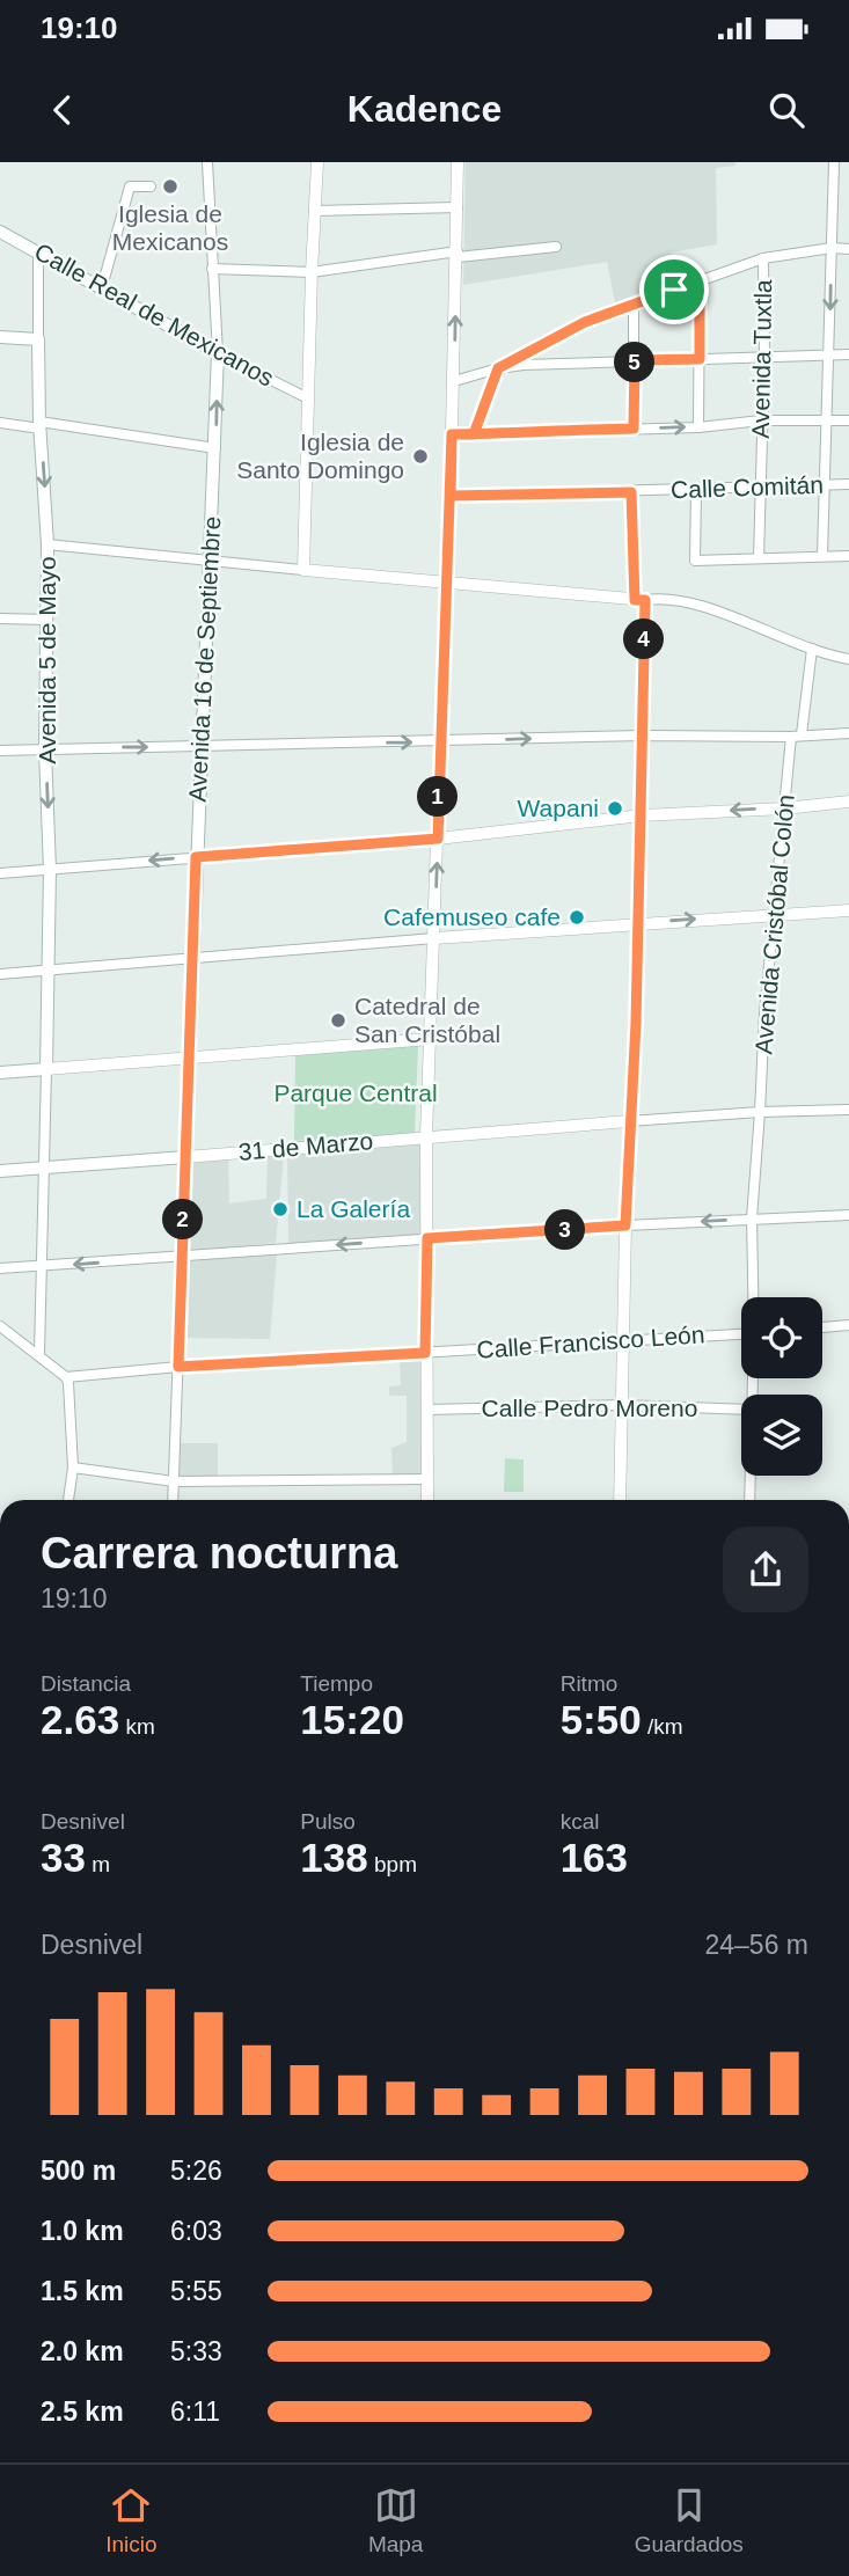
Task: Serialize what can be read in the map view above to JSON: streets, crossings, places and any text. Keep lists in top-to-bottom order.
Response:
{
  "streets": {
    "main road": ["Calle Real de Mexicanos", "Avenida 16 de Septiembre", "Avenida 5 de Mayo"],
    "street": [
      "Avenida Tuxtla",
      "Calle Comitán",
      "Avenida Cristóbal Colón",
      "31 de Marzo",
      "Calle Francisco León",
      "Calle Pedro Moreno"
    ]
  },
  "crossings": [
    ["Calle Real de Mexicanos", "Avenida 16 de Septiembre"],
    ["Calle Real de Mexicanos", "Avenida 5 de Mayo"],
    ["Avenida Tuxtla", "Calle Comitán"],
    ["Avenida 16 de Septiembre", "31 de Marzo"]
  ],
  "parks": ["Parque Central"],
  "places": [
    "Iglesia de Mexicanos",
    "Iglesia de Santo Domingo",
    "Wapani",
    "Cafemuseo cafe",
    "Catedral de San Cristóbal",
    "La Galería"
  ],
  "page": {
    "status": "19:10",
    "header": "Kadence",
    "pins": [
      "5",
      "4",
      "1",
      "2",
      "3"
    ],
    "heading": ["Carrera nocturna", "19:10"],
    "stats": [
      ["Distancia", "2.63 km"],
      ["Tiempo", "15:20"],
      ["Ritmo", "5:50 /km"],
      ["Desnivel", "33 m"],
      ["Pulso", "138 bpm"],
      ["kcal", "163"]
    ],
    "chart": ["Desnivel", "24–56 m"],
    "list": [
      {
        "name": "500 m",
        "note": "5:26"
      },
      {
        "name": "1.0 km",
        "note": "6:03"
      },
      {
        "name": "1.5 km",
        "note": "5:55"
      },
      {
        "name": "2.0 km",
        "note": "5:33"
      },
      {
        "name": "2.5 km",
        "note": "6:11"
      }
    ],
    "tabs": ["Inicio", "Mapa", "Guardados"]
  }
}
